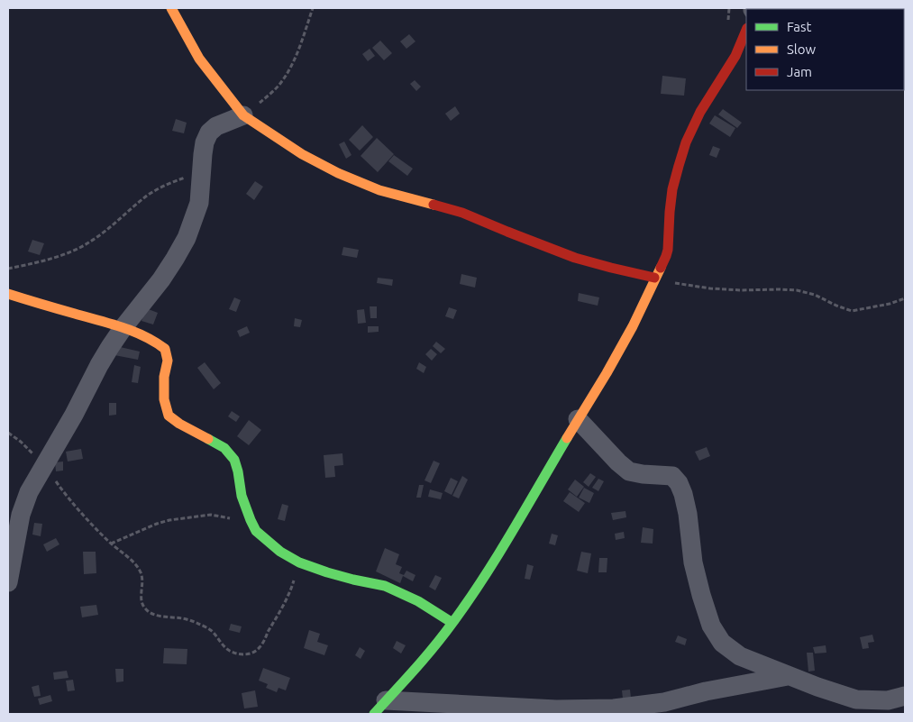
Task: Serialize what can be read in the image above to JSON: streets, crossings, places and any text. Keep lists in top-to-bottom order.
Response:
{
  "legend": ["Fast", "Slow", "Jam"]
}
